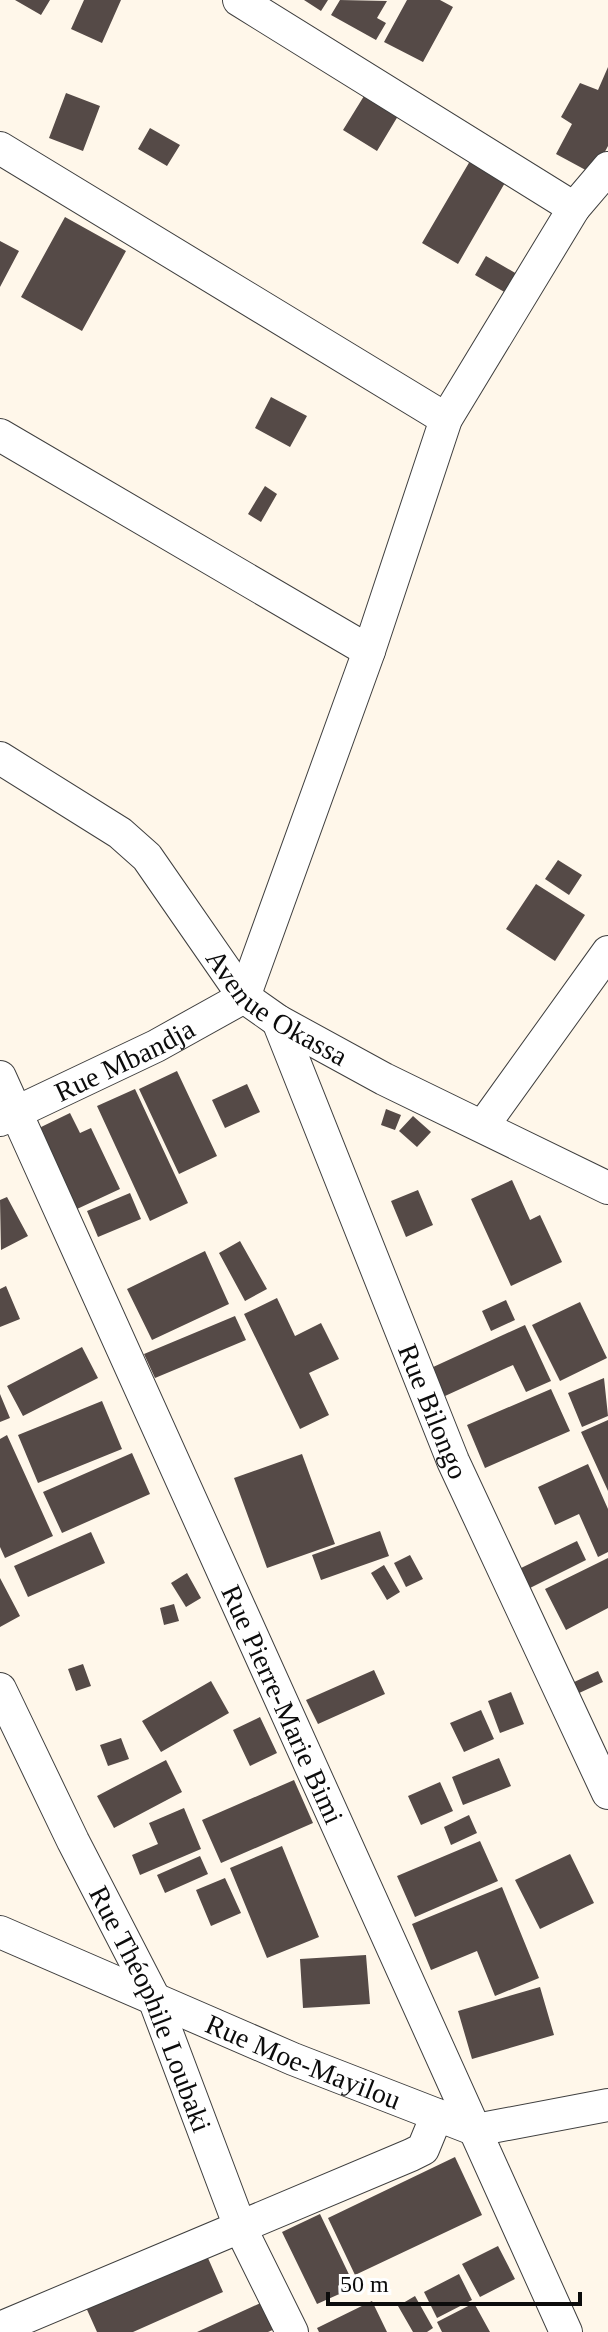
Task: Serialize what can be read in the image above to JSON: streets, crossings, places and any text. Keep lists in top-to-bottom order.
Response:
{
  "streets": {
    "street": [
      "Avenue Okassa",
      "Rue Mbandja",
      "Rue Bilongo",
      "Rue Pierre-Marie Bimi",
      "Rue Théophile Loubaki",
      "Rue Moe-Mayilou"
    ]
  },
  "crossings": [
    ["Avenue Okassa", "Rue Mbandja"],
    ["Avenue Okassa", "Rue Bilongo"],
    ["Rue Mbandja", "Rue Pierre-Marie Bimi"],
    ["Rue Pierre-Marie Bimi", "Rue Moe-Mayilou"],
    ["Rue Théophile Loubaki", "Rue Moe-Mayilou"]
  ],
  "scale_bar": "50 m"
}
